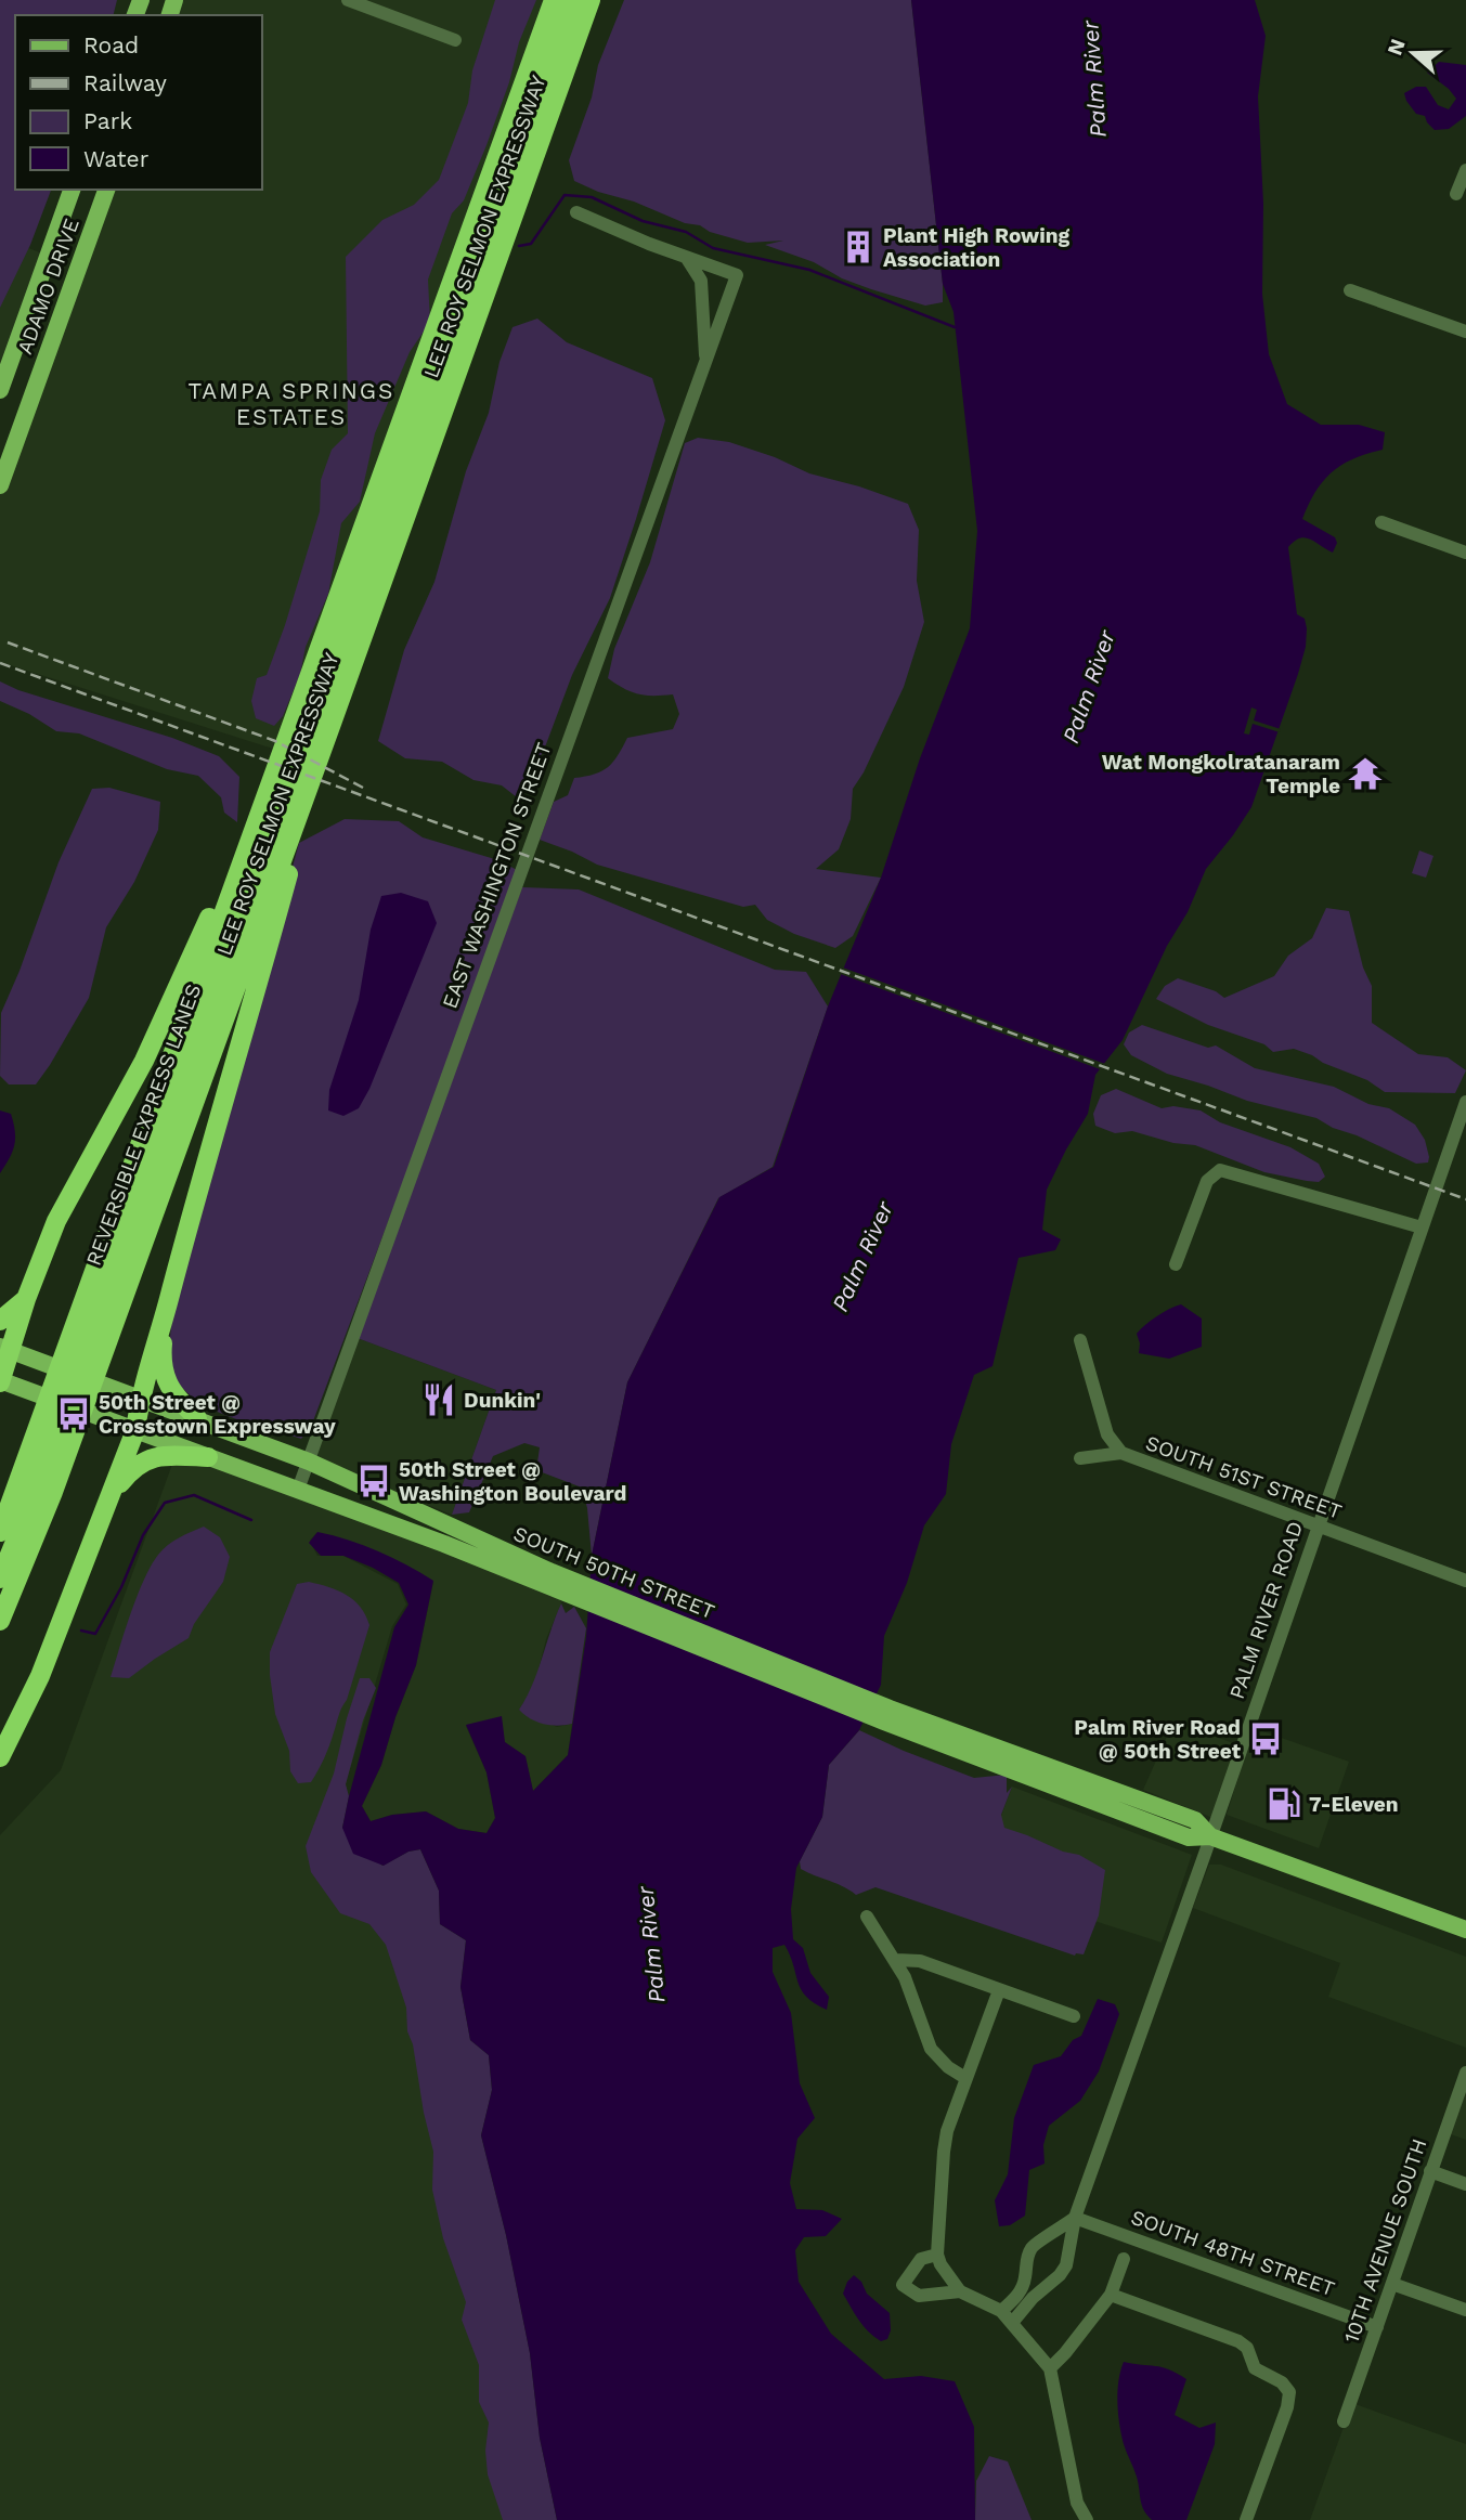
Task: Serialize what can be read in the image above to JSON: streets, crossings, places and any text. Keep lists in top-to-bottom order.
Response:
{
  "streets": {
    "highway": ["LEE ROY SELMON EXPRESSWAY", "REVERSIBLE EXPRESS LANES"],
    "main road": ["ADAMO DRIVE", "SOUTH 50TH STREET"],
    "street": [
      "EAST WASHINGTON STREET",
      "SOUTH 51ST STREET",
      "PALM RIVER ROAD",
      "10TH AVENUE SOUTH",
      "SOUTH 48TH STREET"
    ]
  },
  "crossings": [
    ["EAST WASHINGTON STREET", "SOUTH 50TH STREET"],
    ["SOUTH 51ST STREET", "PALM RIVER ROAD"],
    ["SOUTH 50TH STREET", "PALM RIVER ROAD"],
    ["PALM RIVER ROAD", "SOUTH 48TH STREET"],
    ["10TH AVENUE SOUTH", "SOUTH 48TH STREET"]
  ],
  "districts": ["TAMPA SPRINGS ESTATES"],
  "water": ["Palm River"],
  "places": {
    "building": ["Plant High Rowing Association"],
    "temple": ["Wat Mongkolratanaram Temple"],
    "restaurant": ["Dunkin'"],
    "bus stop": ["50th Street @ Crosstown Expressway", "50th Street @ Washington Boulevard", "Palm River Road @ 50th Street"],
    "fuel station": ["7-Eleven"]
  },
  "legend": [
    "Road",
    "Railway",
    "Park",
    "Water"
  ],
  "north": "left"
}
